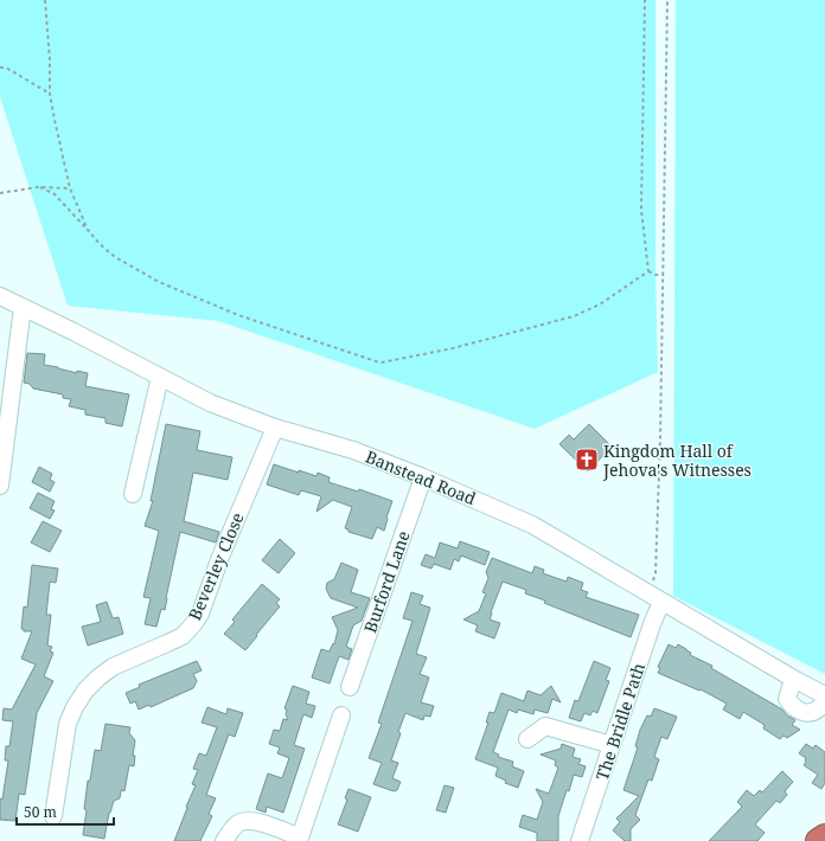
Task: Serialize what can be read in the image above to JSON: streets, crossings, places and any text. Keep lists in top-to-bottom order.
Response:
{
  "streets": {
    "street": [
      "Banstead Road",
      "Beverley Close",
      "Burford Lane",
      "The Bridle Path"
    ]
  },
  "crossings": [
    ["Banstead Road", "Beverley Close"],
    ["Banstead Road", "Burford Lane"],
    ["Banstead Road", "The Bridle Path"]
  ],
  "places": {
    "church": ["Kingdom Hall of Jehova's Witnesses"]
  },
  "scale_bar": "50 m"
}
